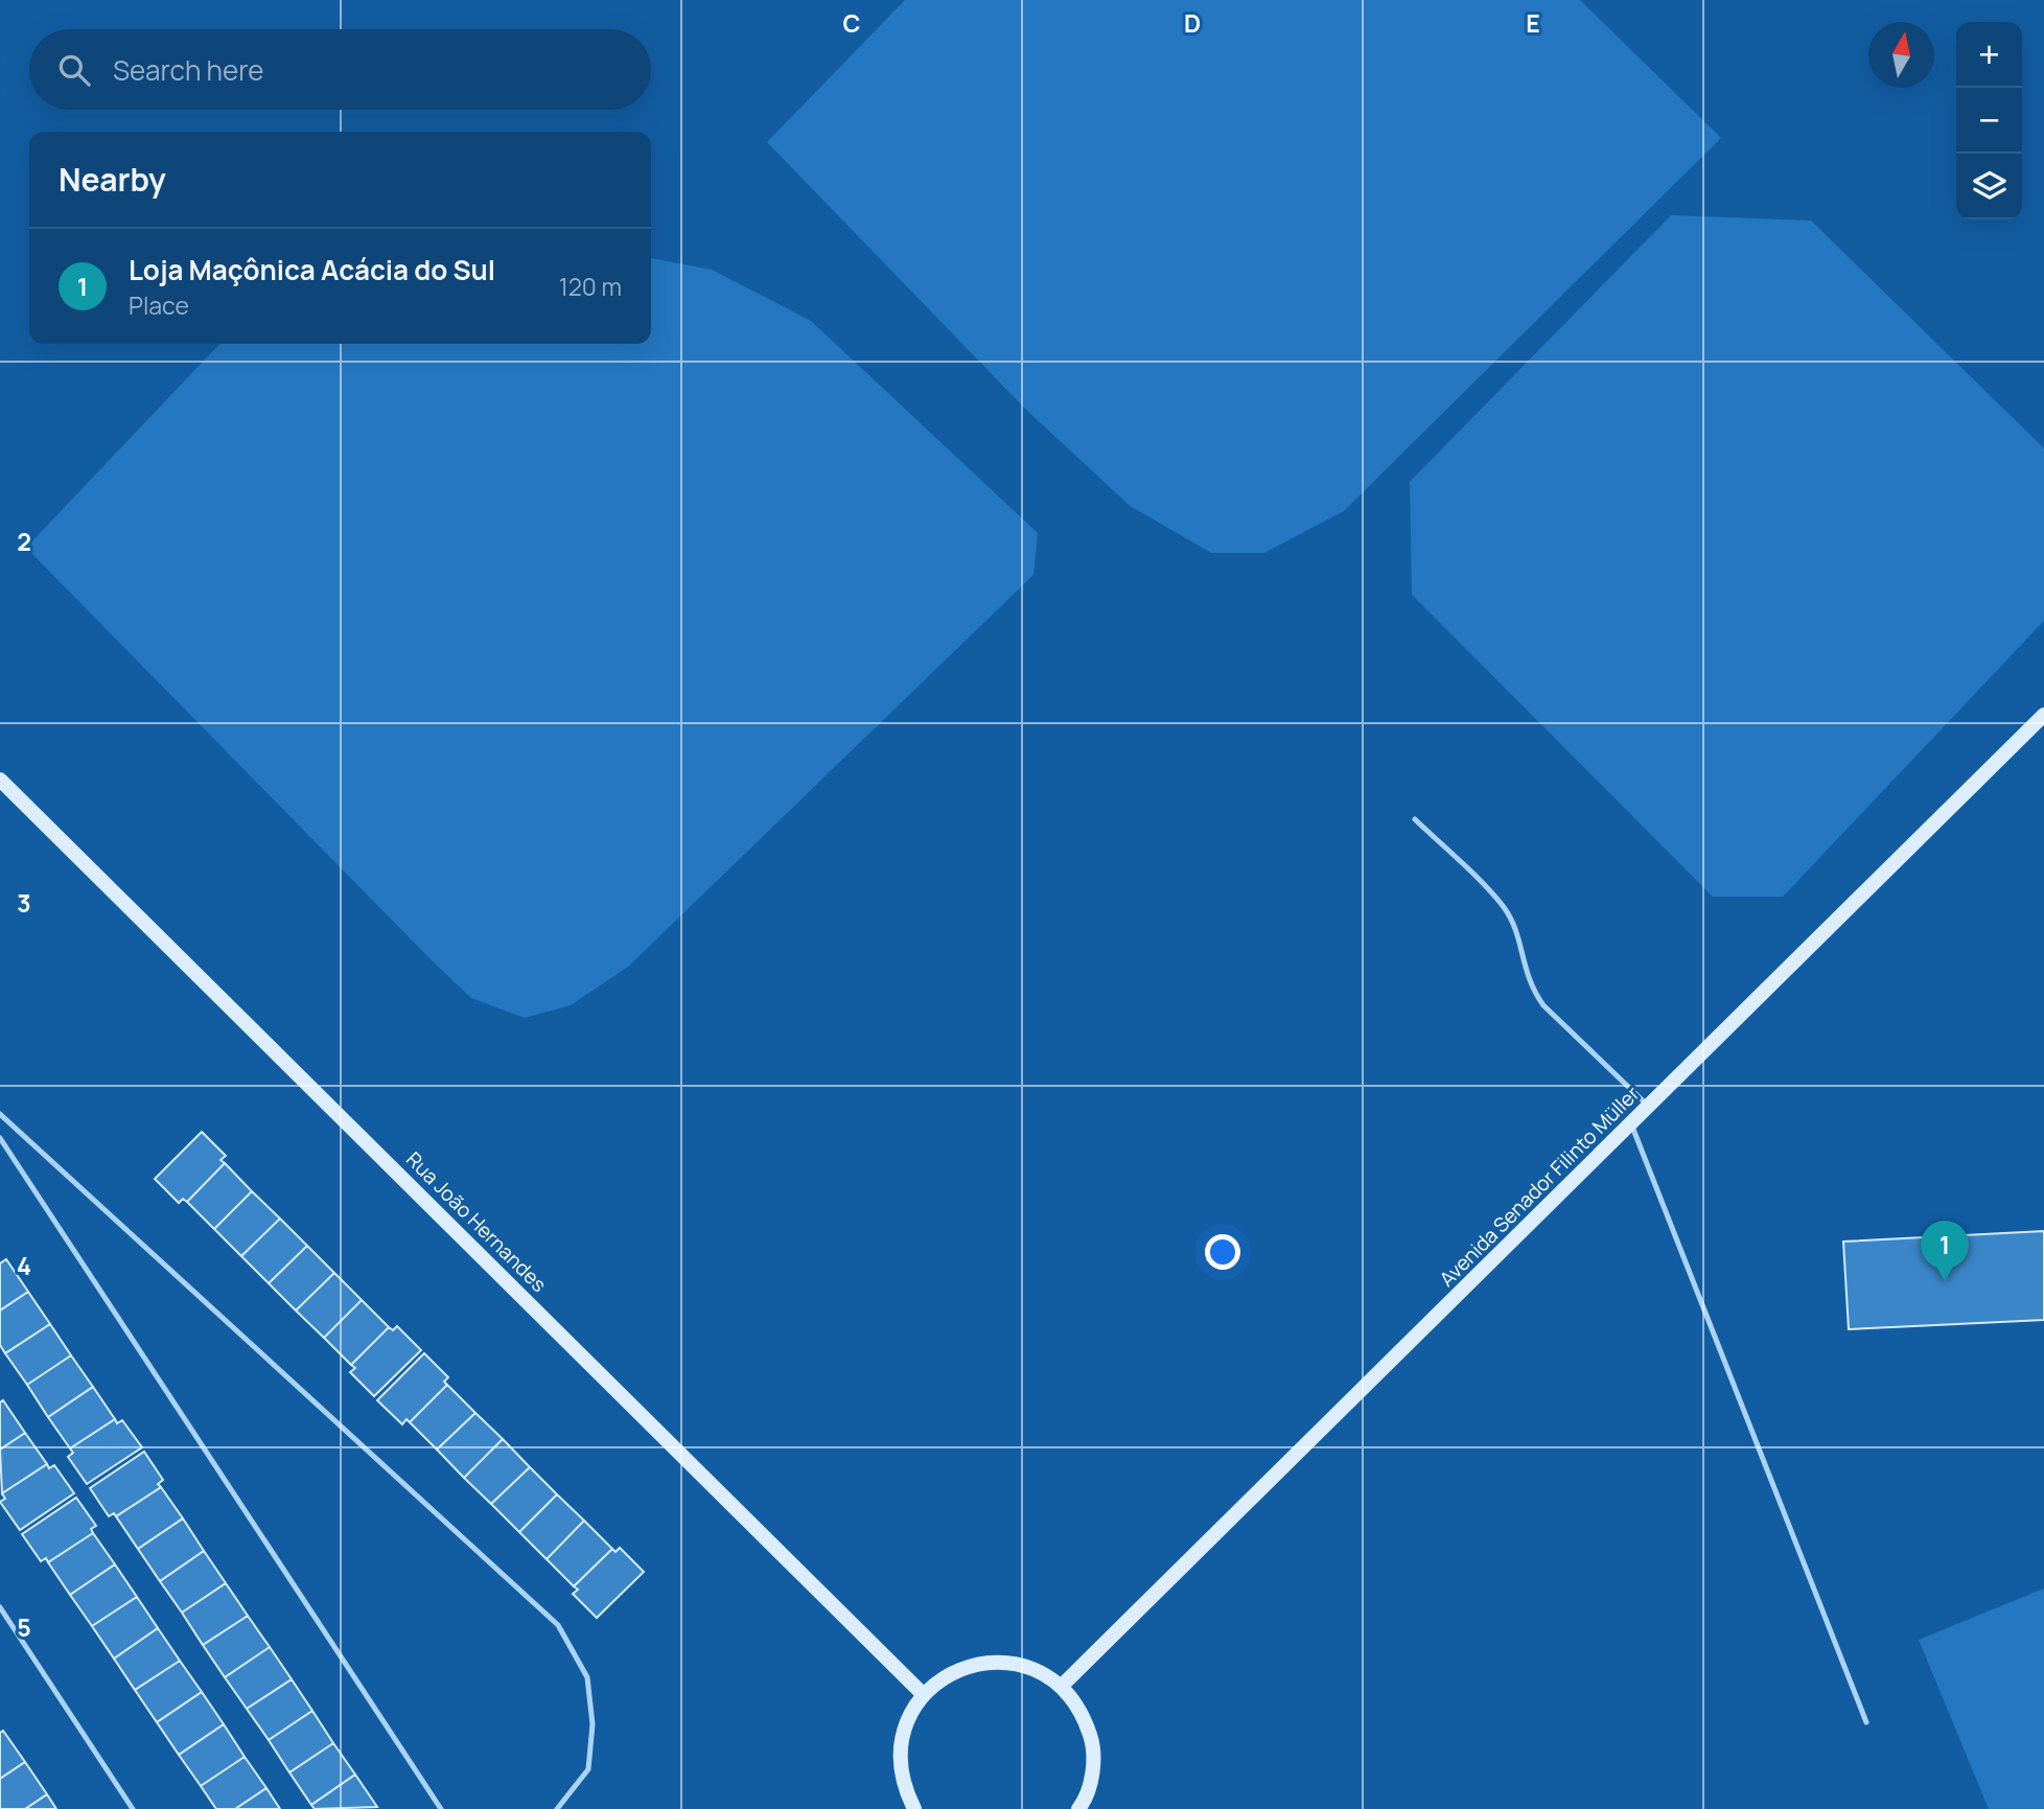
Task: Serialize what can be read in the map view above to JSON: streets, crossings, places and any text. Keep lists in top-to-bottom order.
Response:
{
  "streets": {
    "street": ["Avenida Senador Filinto Müller", "Rua João Hernandes"]
  },
  "north": "top",
  "page": {
    "map_buttons": ["+", "−"],
    "search": "Search here",
    "heading": "Nearby",
    "list": [
      {
        "mark": "1",
        "name": "Loja Maçônica Acácia do Sul",
        "note": "Place",
        "value": "120 m"
      }
    ],
    "pins": "1"
  },
  "grid": {
    "columns": ["C", "D", "E"],
    "rows": [
      "2",
      "3",
      "4",
      "5"
    ]
  }
}
